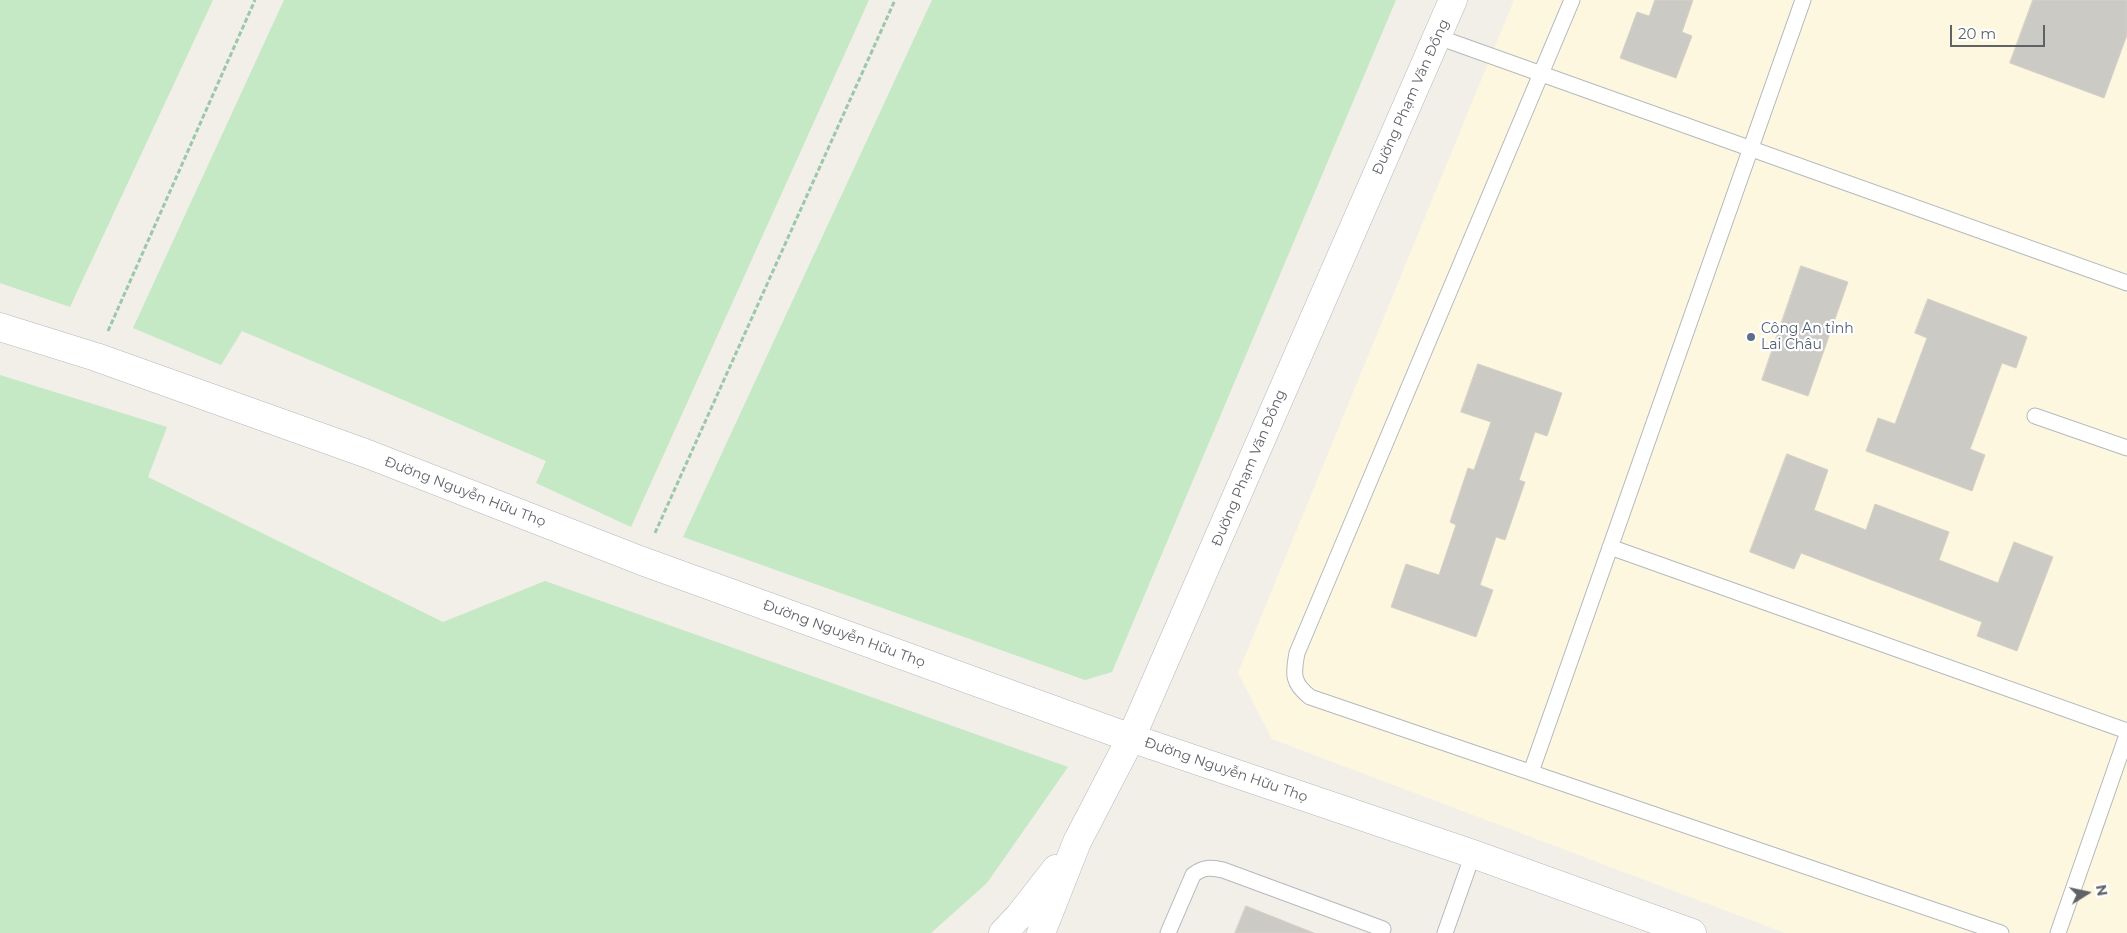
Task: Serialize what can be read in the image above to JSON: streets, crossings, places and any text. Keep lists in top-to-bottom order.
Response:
{
  "streets": {
    "street": ["Đường Phạm Văn Đồng", "Đường Nguyễn Hữu Thọ"]
  },
  "crossings": [
    ["Đường Phạm Văn Đồng", "Đường Nguyễn Hữu Thọ"]
  ],
  "places": ["Công An tỉnh Lai Châu"],
  "scale_bar": "20 m",
  "north": "right"
}
